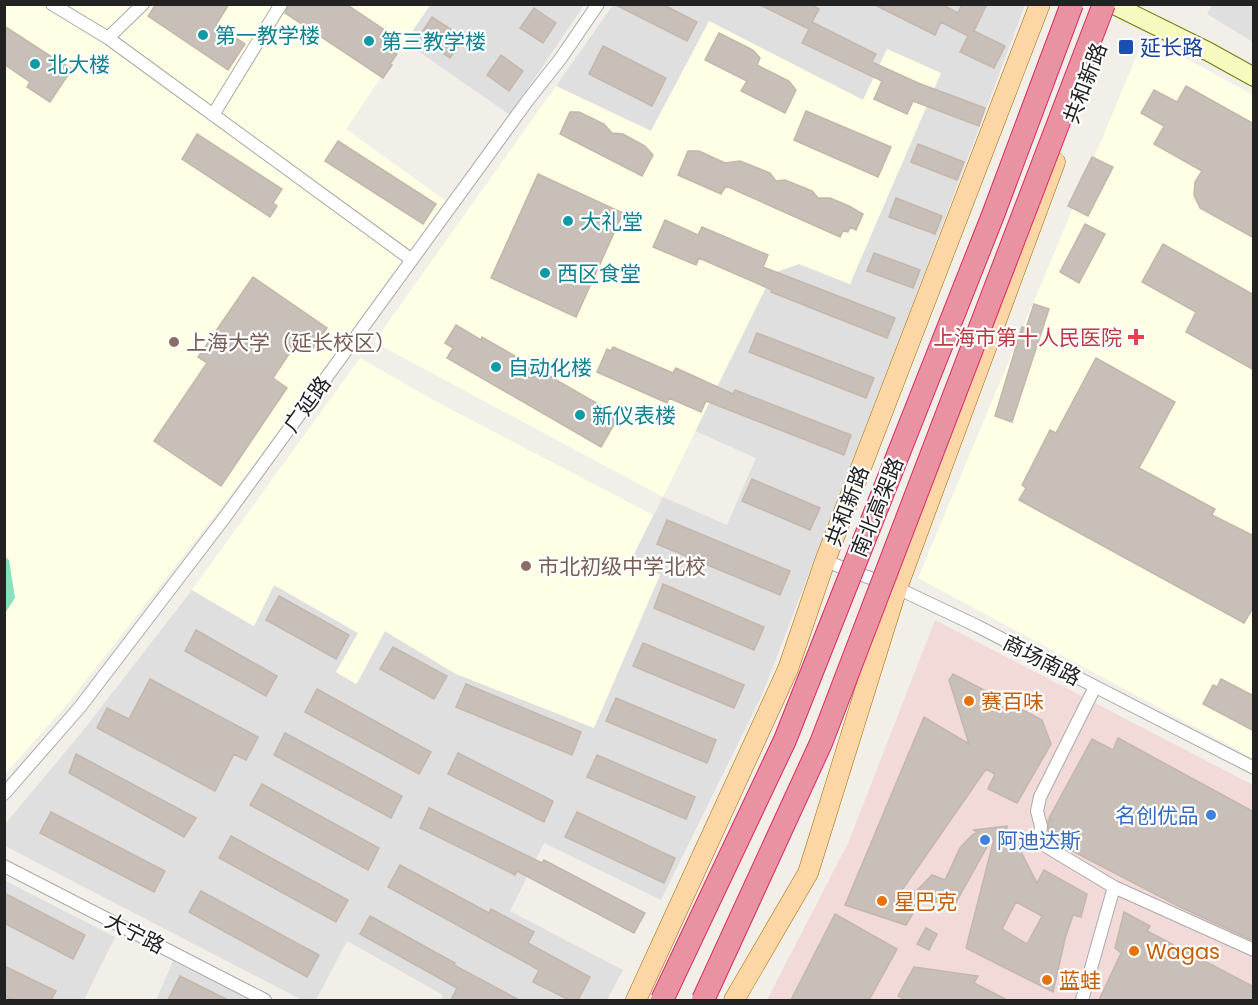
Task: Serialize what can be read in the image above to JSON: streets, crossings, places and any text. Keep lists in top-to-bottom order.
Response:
{
  "streets": {
    "highway": ["南北高架路"],
    "main road": ["共和新路"],
    "street": ["广延路", "商场南路", "大宁路"]
  },
  "crossings": [
    ["共和新路", "南北高架路"],
    ["共和新路", "商场南路"]
  ],
  "places": {
    "other": [
      "第一教学楼",
      "第三教学楼",
      "北大楼",
      "大礼堂",
      "西区食堂",
      "上海大学（延长校区）",
      "自动化楼",
      "新仪表楼",
      "市北初级中学北校",
      "赛百味",
      "名创优品",
      "阿迪达斯",
      "星巴克",
      "Wagas",
      "蓝蛙"
    ],
    "transit": ["延长路"],
    "health": ["上海市第十人民医院"]
  }
}
